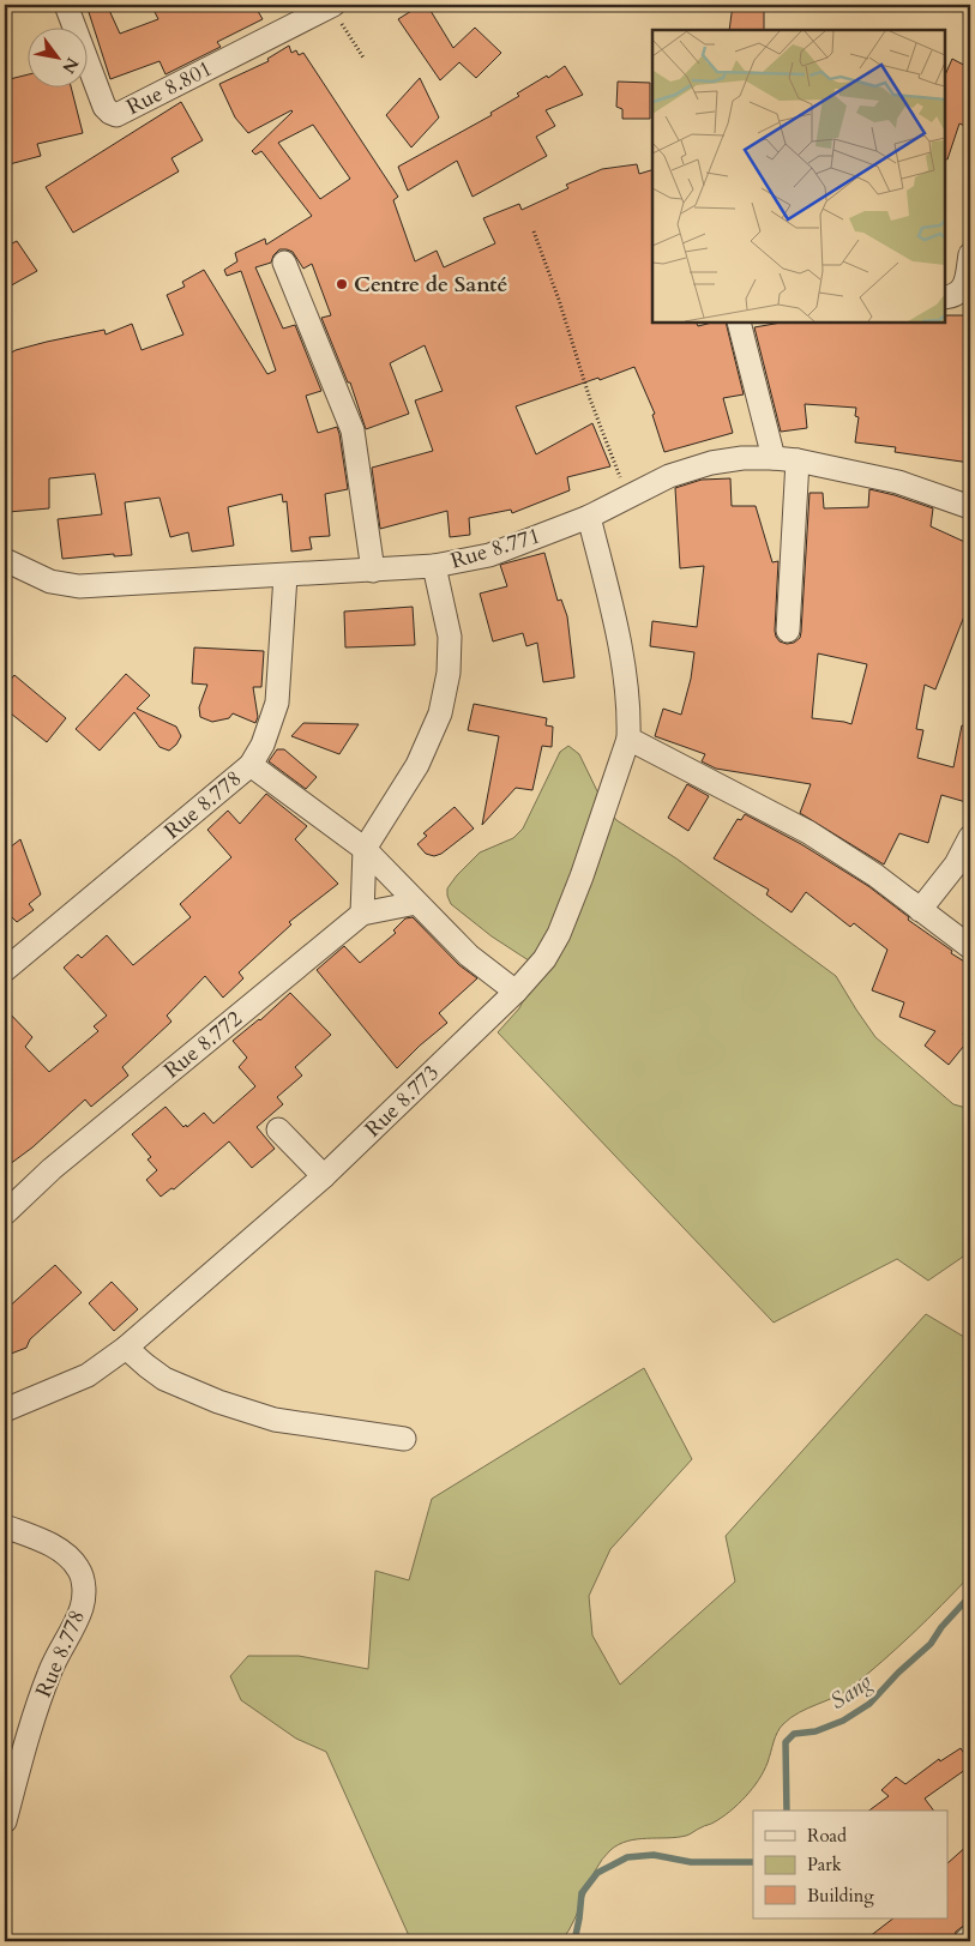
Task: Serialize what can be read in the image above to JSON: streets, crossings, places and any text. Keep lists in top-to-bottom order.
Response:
{
  "streets": {
    "street": [
      "Rue 8.801",
      "Rue 8.771",
      "Rue 8.778",
      "Rue 8.772",
      "Rue 8.773"
    ]
  },
  "crossings": [
    ["Rue 8.771", "Rue 8.778"],
    ["Rue 8.771", "Rue 8.773"]
  ],
  "water": ["Sang"],
  "places": ["Centre de Santé"],
  "legend": ["Road", "Park", "Building"],
  "north": "bottom right"
}
